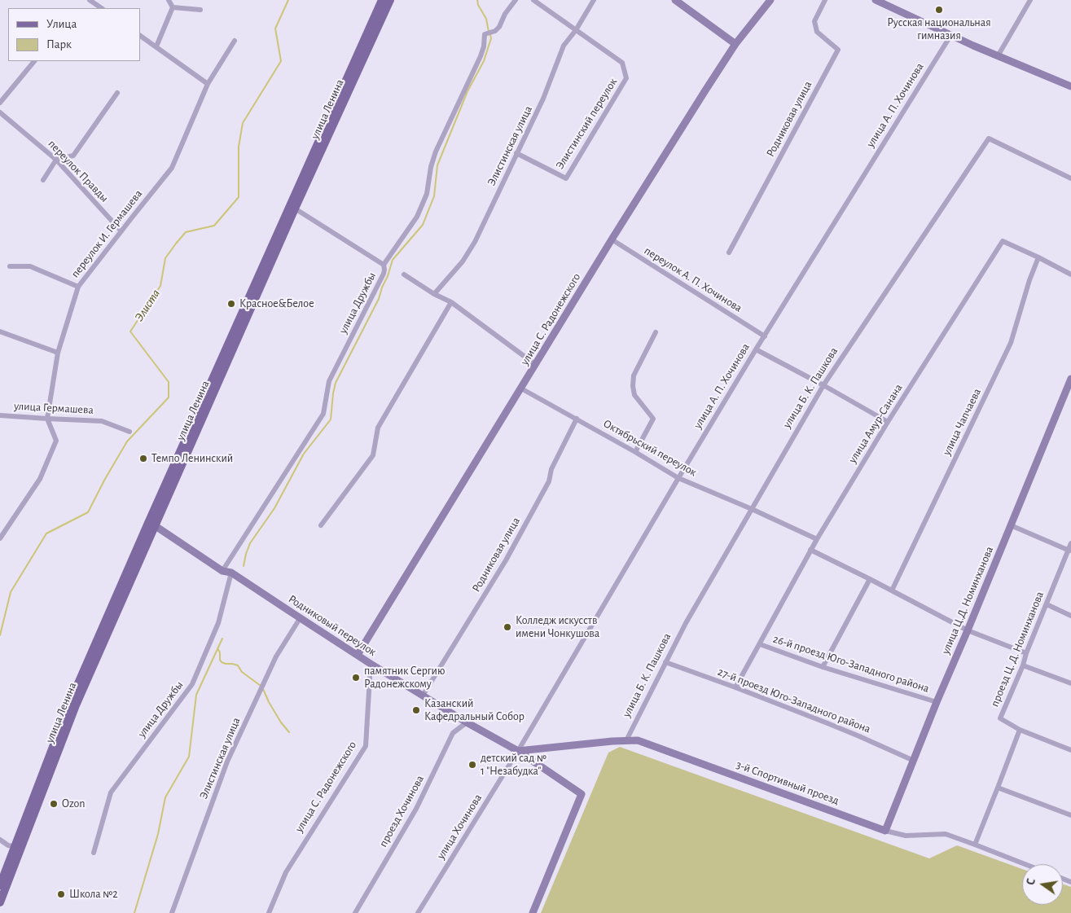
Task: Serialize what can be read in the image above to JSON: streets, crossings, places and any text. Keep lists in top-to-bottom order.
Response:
{
  "streets": {
    "main road": ["улица Ленина"],
    "street": [
      "улица А. П. Хочинова",
      "Родниковая улица",
      "Элистинский переулок",
      "Элистинская улица",
      "переулок Правды",
      "переулок И. Гермашева",
      "переулок А. П. Хочинова",
      "улица Дружбы",
      "улица С. Радонежского",
      "улица Б. К. Пашкова",
      "улица Гермашева",
      "улица Чапчаева",
      "улица Амур-Санана",
      "Октябрьский переулок",
      "улица Ц.Д. Номинханова",
      "Родниковый переулок",
      "проезд Ц. Д. Номинханова",
      "26-й проезд Юго-Западного района",
      "27-й проезд Юго-Западного района",
      "3-й Спортивный проезд",
      "проезд Хочинова",
      "улица Хочинова"
    ]
  },
  "crossings": [
    ["улица А. П. Хочинова", "переулок А. П. Хочинова"],
    ["улица А. П. Хочинова", "Октябрьский переулок"],
    ["улица А. П. Хочинова", "Родниковый переулок"],
    ["улица А. П. Хочинова", "3-й Спортивный проезд"],
    ["улица А. П. Хочинова", "улица Хочинова"],
    ["улица Ленина", "Родниковый переулок"],
    ["Родниковая улица", "Октябрьский переулок"],
    ["Родниковая улица", "Родниковый переулок"],
    ["Элистинский переулок", "Элистинская улица"],
    ["Элистинская улица", "Родниковый переулок"],
    ["переулок Правды", "переулок И. Гермашева"],
    ["переулок И. Гермашева", "улица Гермашева"],
    ["переулок А. П. Хочинова", "улица С. Радонежского"],
    ["улица Дружбы", "Родниковый переулок"],
    ["улица С. Радонежского", "Октябрьский переулок"],
    ["улица С. Радонежского", "Родниковый переулок"],
    ["улица Б. К. Пашкова", "Октябрьский переулок"],
    ["улица Б. К. Пашкова", "27-й проезд Юго-Западного района"],
    ["улица Б. К. Пашкова", "3-й Спортивный проезд"],
    ["улица Чапчаева", "улица Амур-Санана"],
    ["улица Амур-Санана", "Октябрьский переулок"],
    ["улица Амур-Санана", "26-й проезд Юго-Западного района"],
    ["улица Амур-Санана", "27-й проезд Юго-Западного района"],
    ["улица Ц.Д. Номинханова", "26-й проезд Юго-Западного района"],
    ["улица Ц.Д. Номинханова", "27-й проезд Юго-Западного района"],
    ["улица Ц.Д. Номинханова", "3-й Спортивный проезд"],
    ["Родниковый переулок", "3-й Спортивный проезд"],
    ["Родниковый переулок", "проезд Хочинова"],
    ["Родниковый переулок", "улица Хочинова"],
    ["3-й Спортивный проезд", "улица Хочинова"]
  ],
  "water": ["Элиста"],
  "places": [
    "Русская национальная гимназия",
    "Красное&Белое",
    "Темпо Ленинский",
    "Колледж искусств имени Чонкушова",
    "памятник Сергию Радонежскому",
    "Казанский Кафедральный Собор",
    "детский сад № 1 \"Незабудка\"",
    "Ozon",
    "Школа №2"
  ],
  "legend": ["Улица", "Парк"],
  "north": "left"
}
